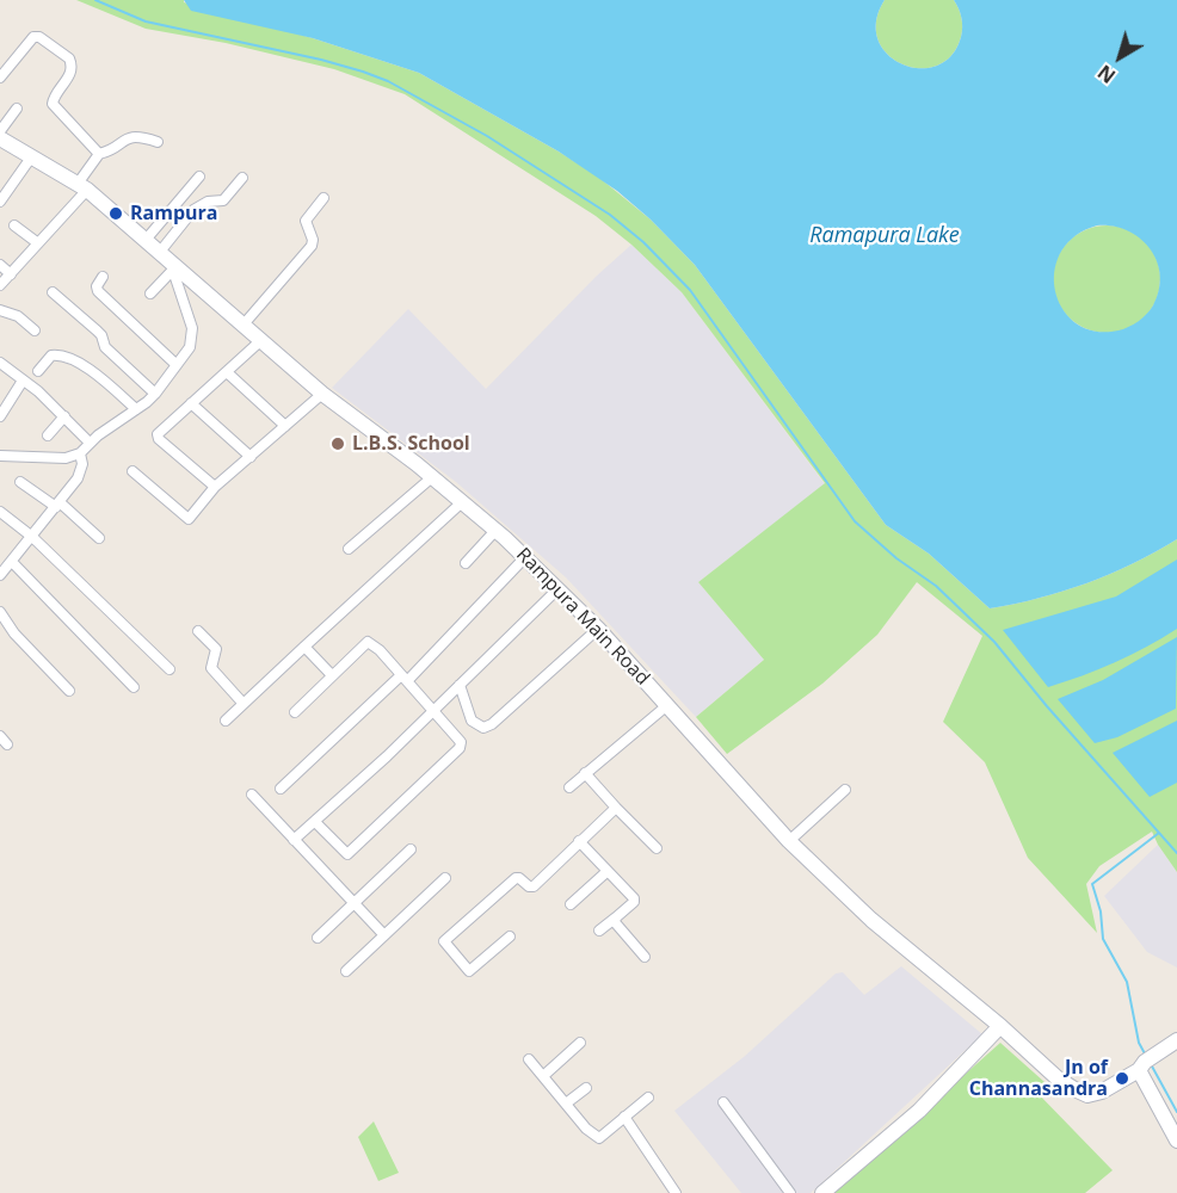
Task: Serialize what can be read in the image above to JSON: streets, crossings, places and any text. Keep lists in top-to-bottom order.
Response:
{
  "streets": {
    "main road": ["Rampura Main Road"]
  },
  "water": ["Ramapura Lake"],
  "places": ["Rampura", "L.B.S. School", "Jn of Channasandra"],
  "north": "bottom left"
}
